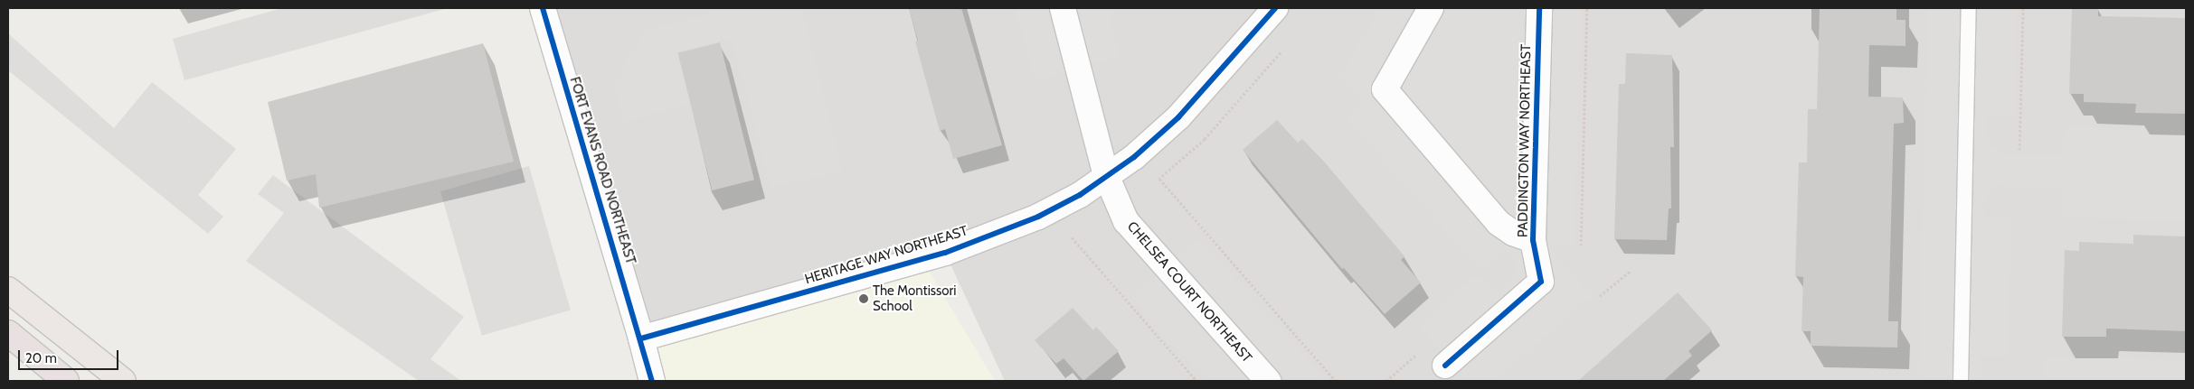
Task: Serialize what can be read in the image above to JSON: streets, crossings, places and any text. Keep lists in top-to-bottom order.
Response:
{
  "streets": {
    "street": [
      "PADDINGTON WAY NORTHEAST",
      "FORT EVANS ROAD NORTHEAST",
      "HERITAGE WAY NORTHEAST",
      "CHELSEA COURT NORTHEAST"
    ]
  },
  "crossings": [
    ["FORT EVANS ROAD NORTHEAST", "HERITAGE WAY NORTHEAST"],
    ["HERITAGE WAY NORTHEAST", "CHELSEA COURT NORTHEAST"]
  ],
  "places": ["The Montissori School"],
  "scale_bar": "20 m"
}
